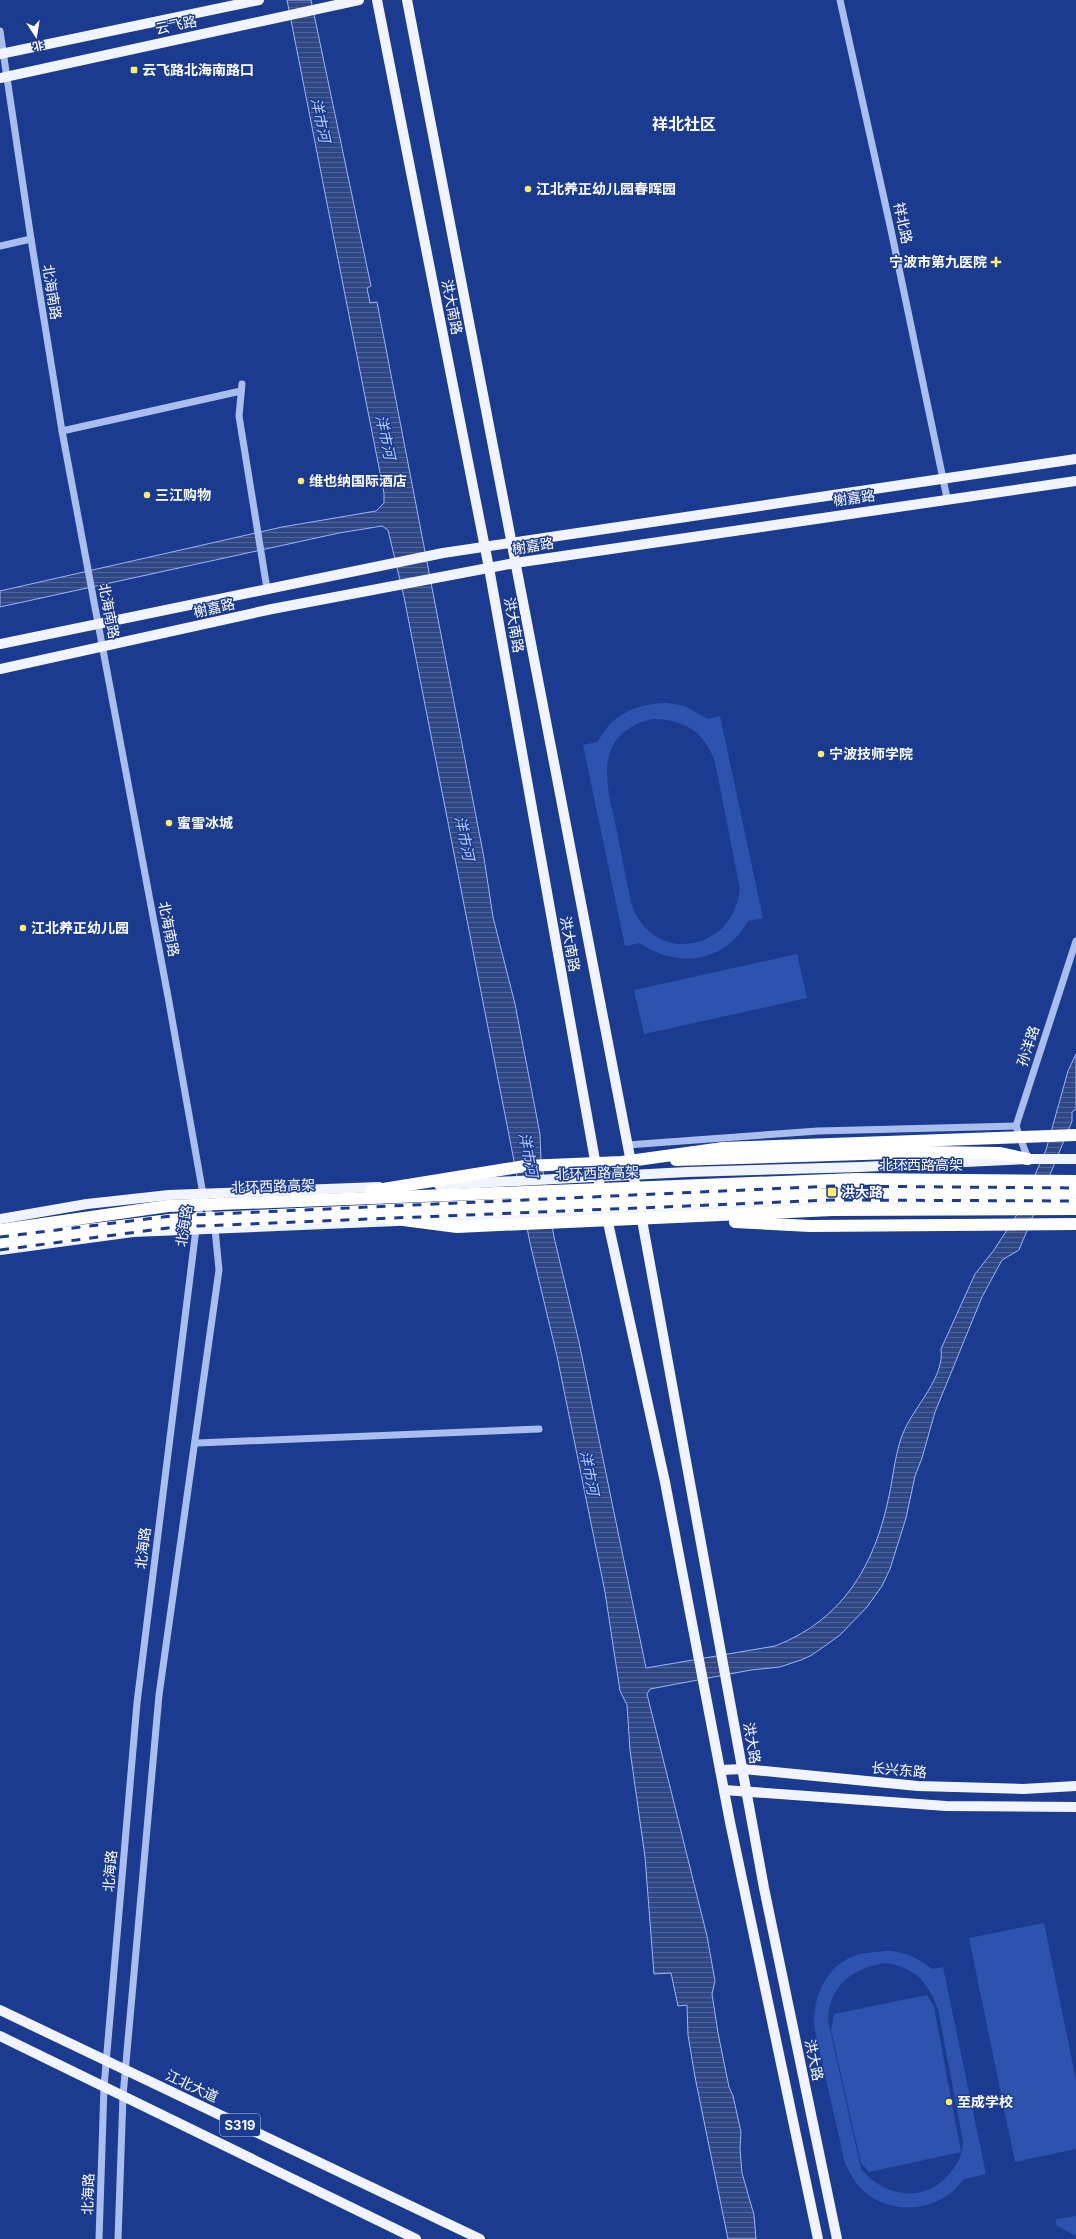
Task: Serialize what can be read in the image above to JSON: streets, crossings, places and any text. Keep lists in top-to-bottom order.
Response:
{
  "streets": {
    "highway": ["北环西路高架"],
    "main road": [
      "云飞路",
      "洪大南路",
      "榭嘉路",
      "洪大路",
      "长兴东路",
      "江北大道",
      "S319"
    ],
    "street": [
      "祥北路",
      "北海南路",
      "孙洋路",
      "北海路"
    ]
  },
  "crossings": [
    ["云飞路", "北海南路"],
    ["祥北路", "榭嘉路"],
    ["北海南路", "榭嘉路"],
    ["北海南路", "北海路"],
    ["洪大南路", "榭嘉路"],
    ["洪大南路", "洪大路"],
    ["洪大南路", "长兴东路"],
    ["北海路", "江北大道"],
    ["北海路", "S319"],
    ["洪大路", "长兴东路"]
  ],
  "districts": ["祥北社区"],
  "water": ["洋市河"],
  "places": {
    "transit": ["云飞路北海南路口", "洪大路"],
    "other": [
      "江北养正幼儿园春晖园",
      "维也纳国际酒店",
      "三江购物",
      "宁波技师学院",
      "蜜雪冰城",
      "江北养正幼儿园",
      "至成学校"
    ],
    "health": ["宁波市第九医院"]
  },
  "north": "bottom"
}
